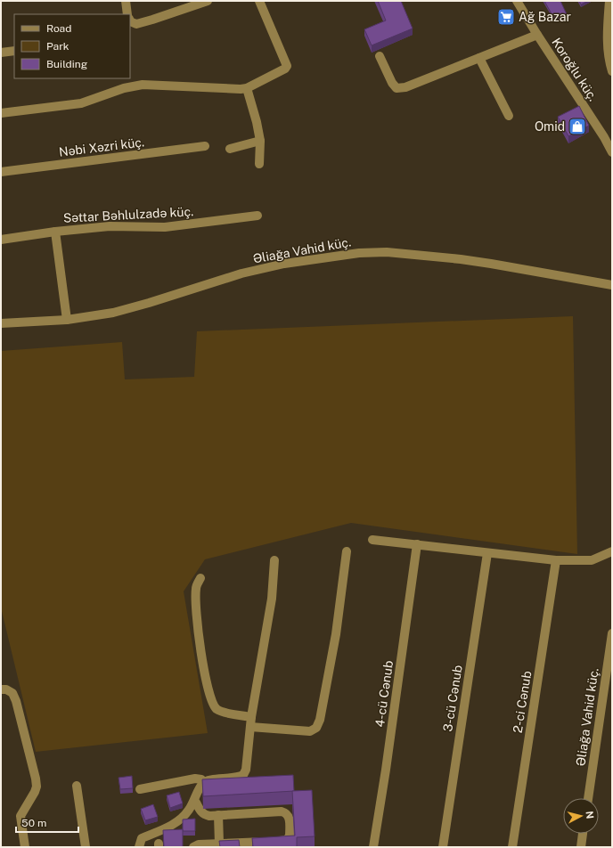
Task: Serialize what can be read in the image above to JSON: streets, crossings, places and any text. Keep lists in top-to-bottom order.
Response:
{
  "streets": {
    "street": [
      "Koroğlu küç.",
      "Nəbi Xəzri küç.",
      "Səttar Bəhlulzadə küç.",
      "Əliağa Vahid küç.",
      "4-cü Cənub",
      "3-cü Cənub",
      "2-ci Cənub"
    ]
  },
  "places": {
    "supermarket": ["Ağ Bazar"],
    "shop": ["Omid"]
  },
  "legend": ["Road", "Park", "Building"],
  "scale_bar": "50 m",
  "north": "right"
}
